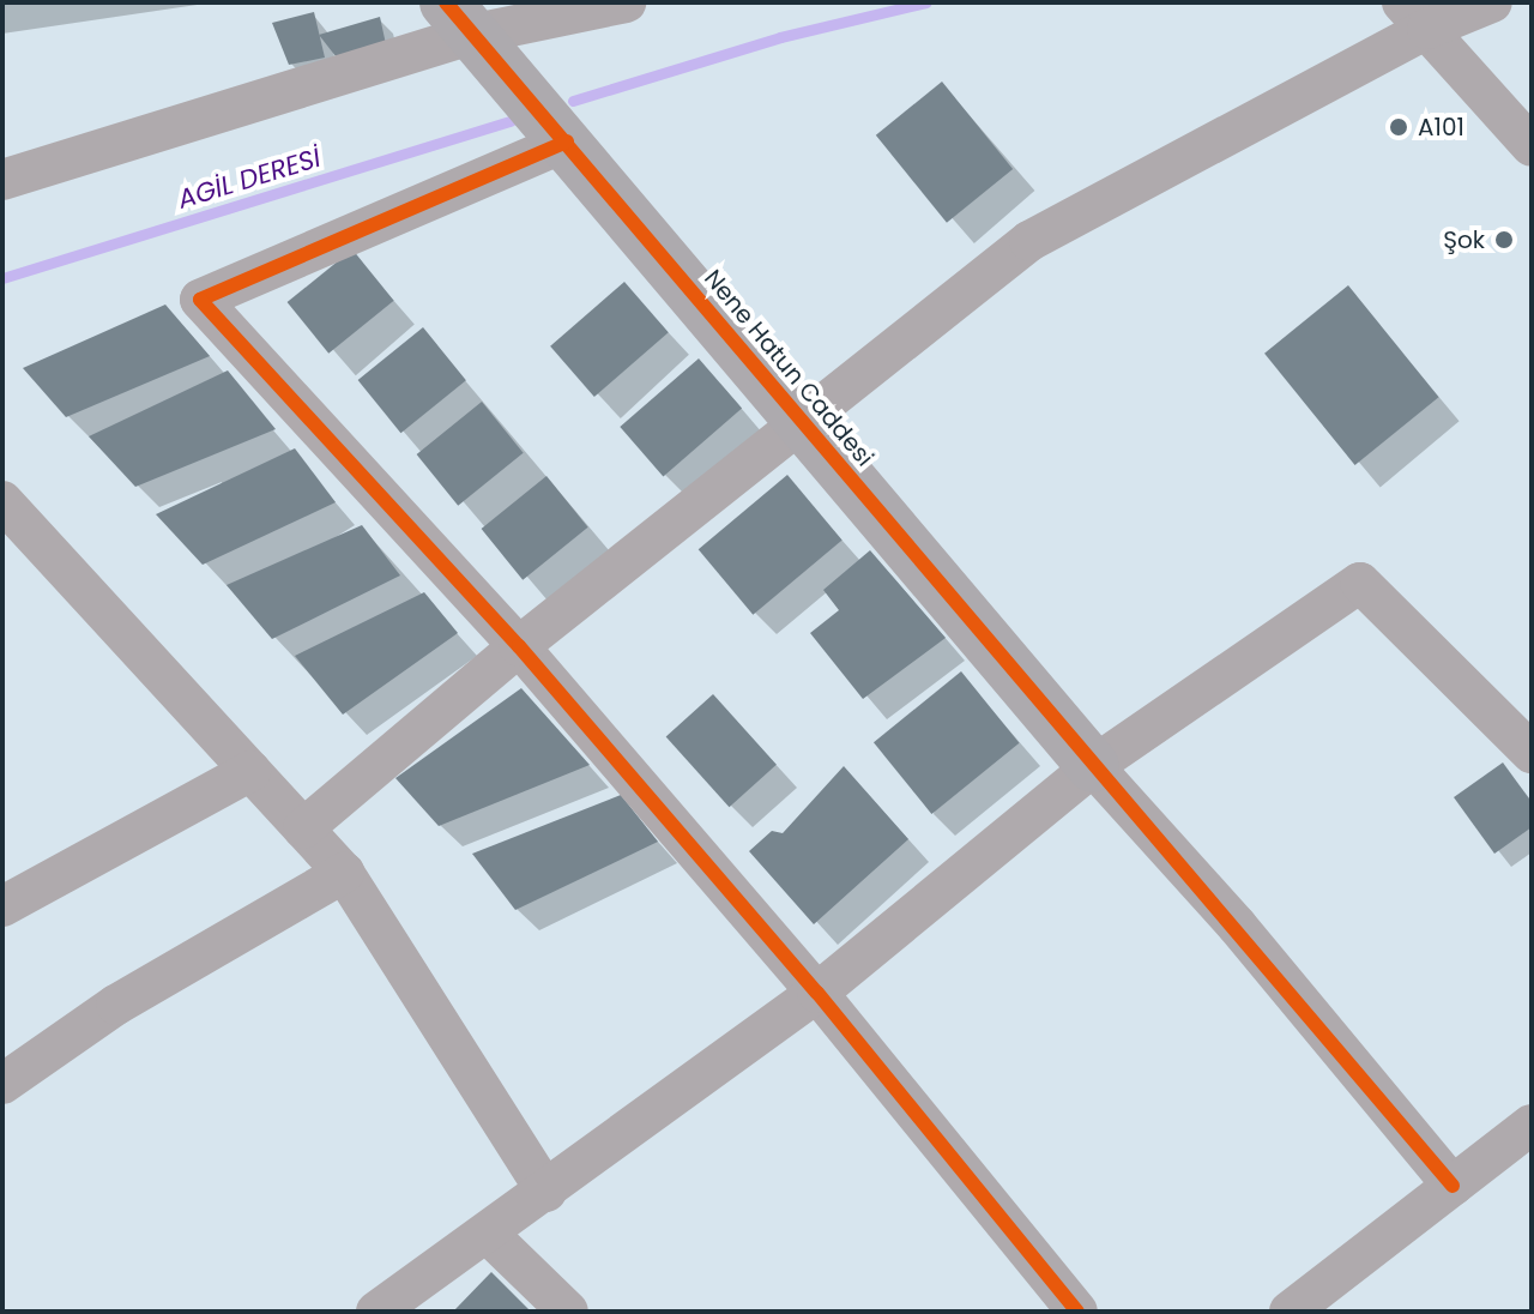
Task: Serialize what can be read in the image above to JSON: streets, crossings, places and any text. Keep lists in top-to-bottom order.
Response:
{
  "streets": {
    "street": ["Nene Hatun Caddesi"]
  },
  "water": ["AGİL DERESİ"],
  "places": ["A101", "Şok"]
}
